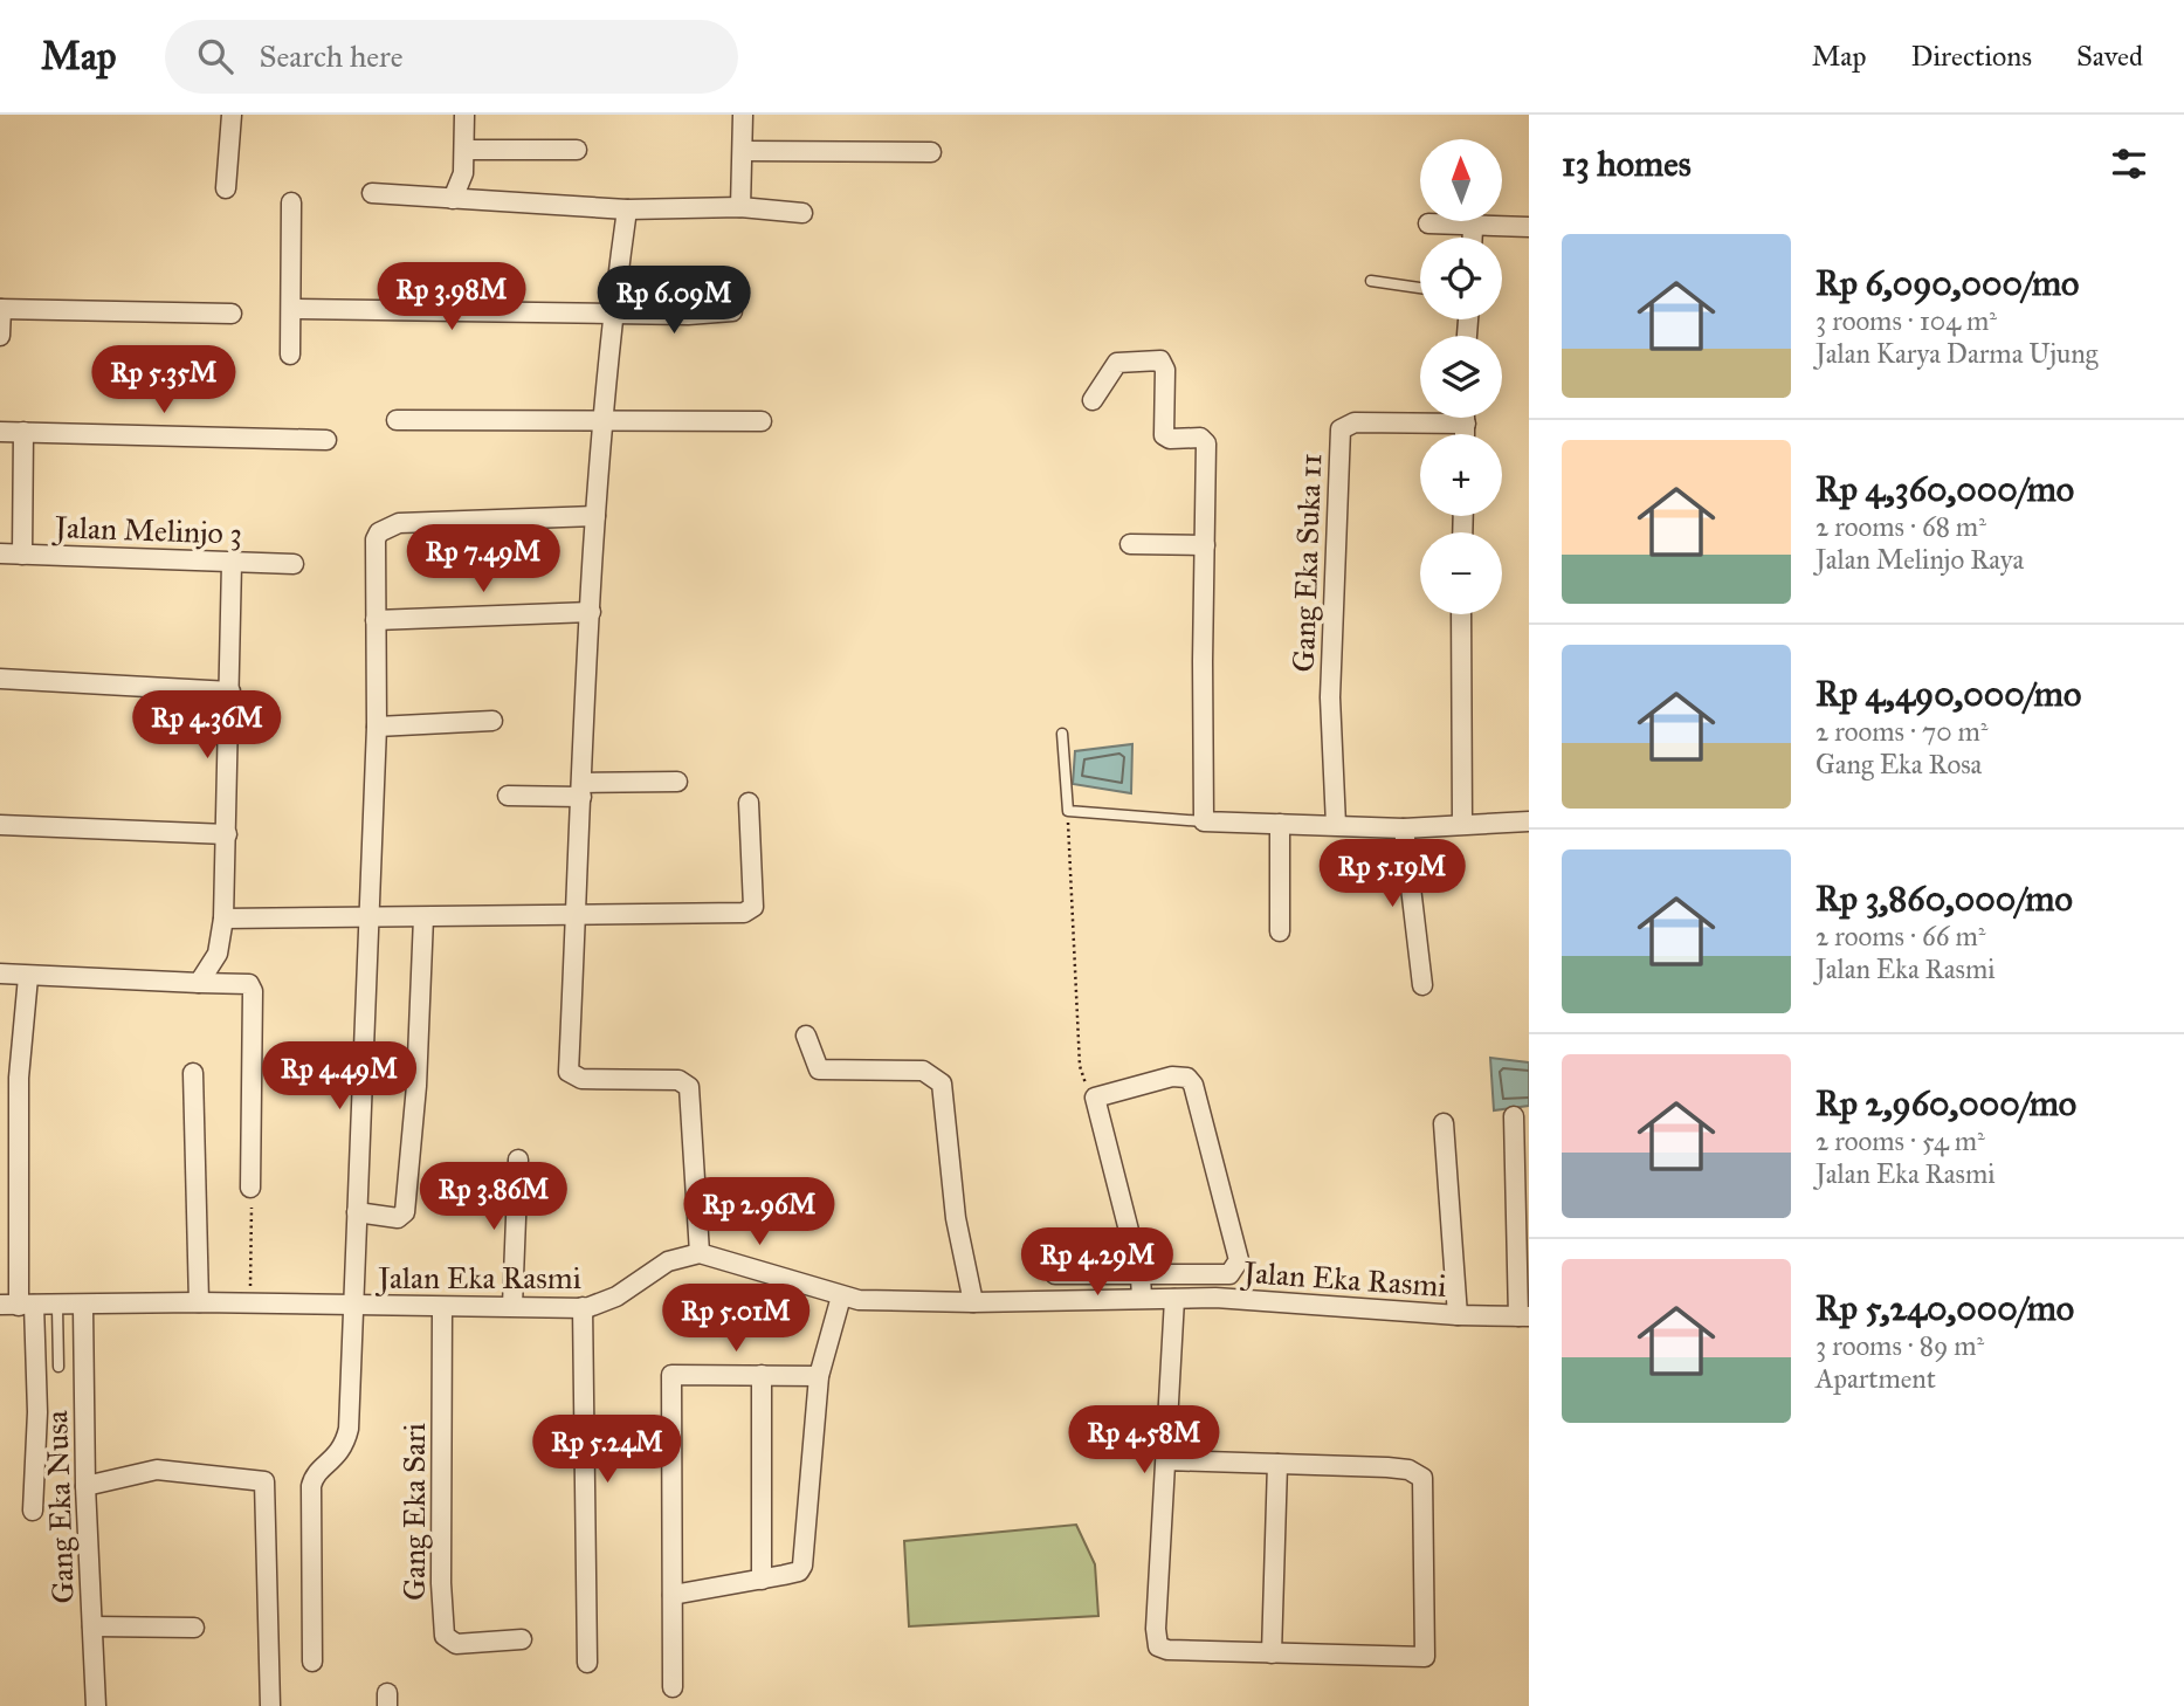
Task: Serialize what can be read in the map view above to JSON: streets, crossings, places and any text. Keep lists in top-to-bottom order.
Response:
{
  "streets": {
    "street": [
      "Jalan Melinjo 3",
      "Gang Eka Suka 11",
      "Jalan Eka Rasmi",
      "Gang Eka Nusa",
      "Gang Eka Sari"
    ]
  },
  "crossings": [
    ["Jalan Eka Rasmi", "Gang Eka Nusa"],
    ["Jalan Eka Rasmi", "Gang Eka Sari"]
  ],
  "north": "top",
  "page": {
    "header": "Map",
    "search": "Search here",
    "nav": ["Map", "Directions", "Saved"],
    "heading": "13 homes",
    "map_buttons": ["+", "−"],
    "list": [
      {
        "name": "Rp 6,090,000/mo",
        "note": "3 rooms · 104 m² · Jalan Karya Darma Ujung"
      },
      {
        "name": "Rp 4,360,000/mo",
        "note": "2 rooms · 68 m² · Jalan Melinjo Raya"
      },
      {
        "name": "Rp 4,490,000/mo",
        "note": "2 rooms · 70 m² · Gang Eka Rosa"
      },
      {
        "name": "Rp 3,860,000/mo",
        "note": "2 rooms · 66 m² · Jalan Eka Rasmi"
      },
      {
        "name": "Rp 2,960,000/mo",
        "note": "2 rooms · 54 m² · Jalan Eka Rasmi"
      },
      {
        "name": "Rp 5,240,000/mo",
        "note": "3 rooms · 89 m² · Apartment"
      }
    ],
    "price": [
      "Rp 3.98M",
      "Rp 6.09M",
      "Rp 5.35M",
      "Rp 7.49M",
      "Rp 4.36M",
      "Rp 5.19M",
      "Rp 4.49M",
      "Rp 3.86M",
      "Rp 2.96M",
      "Rp 4.29M",
      "Rp 5.01M",
      "Rp 4.58M",
      "Rp 5.24M"
    ]
  }
}
